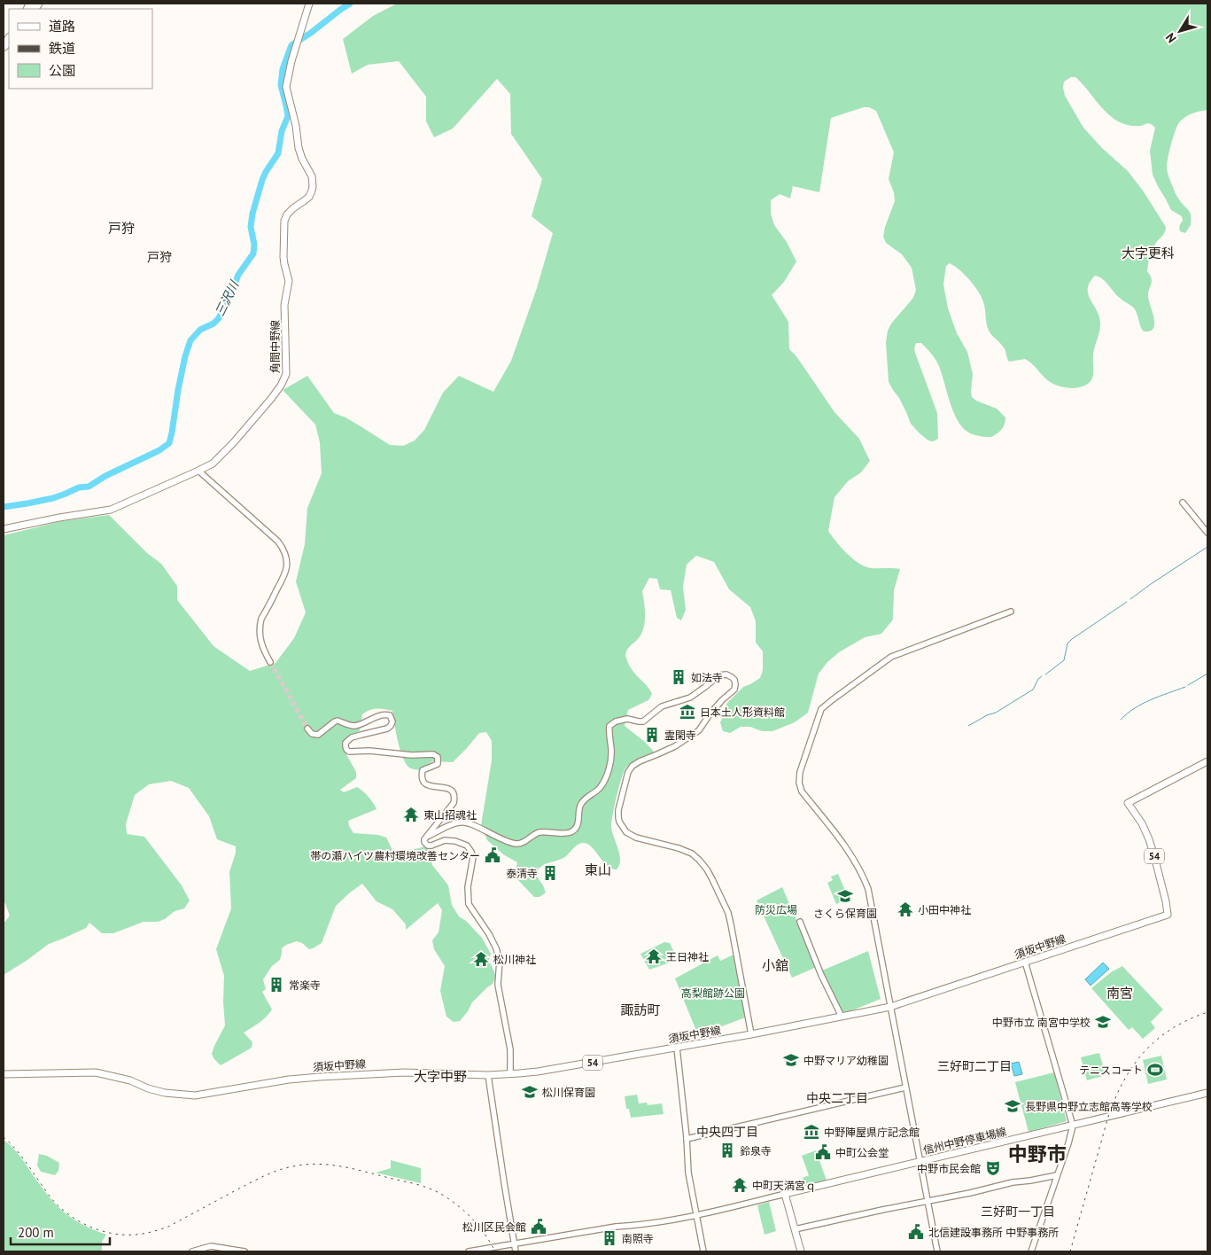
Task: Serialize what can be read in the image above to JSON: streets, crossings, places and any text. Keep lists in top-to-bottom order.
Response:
{
  "streets": {
    "main road": [
      "角間中野線",
      "54",
      "須坂中野線",
      "信州中野停車場線"
    ]
  },
  "districts": [
    "戸狩",
    "大字更科",
    "戸狩",
    "東山",
    "小舘",
    "南宮",
    "諏訪町",
    "三好町二丁目",
    "大字中野",
    "中央二丁目",
    "中央四丁目",
    "中野市",
    "三好町一丁目"
  ],
  "water": ["三沢川"],
  "parks": ["防災広場", "高梨館跡公園"],
  "places": {
    "building": [
      "如法寺",
      "霊閑寺",
      "泰清寺",
      "常楽寺",
      "鈴泉寺",
      "南照寺"
    ],
    "museum": ["日本土人形資料館", "中野陣屋県庁記念館"],
    "temple": [
      "東山招魂社",
      "小田中神社",
      "王日神社",
      "松川神社",
      "中町天満宮ｑ"
    ],
    "public building": [
      "帯の瀬ハイツ農村環境改善センター",
      "中町公会堂",
      "松川区民会館",
      "北信建設事務所 中野事務所"
    ],
    "school or university": [
      "さくら保育園",
      "中野市立 南宮中学校",
      "中野マリア幼稚園",
      "松川保育園",
      "長野県中野立志館高等学校"
    ],
    "sports": ["テニスコート"],
    "theatre": ["中野市民会館"]
  },
  "legend": ["道路", "鉄道", "公園"],
  "scale_bar": "200 m",
  "north": "bottom left"
}
